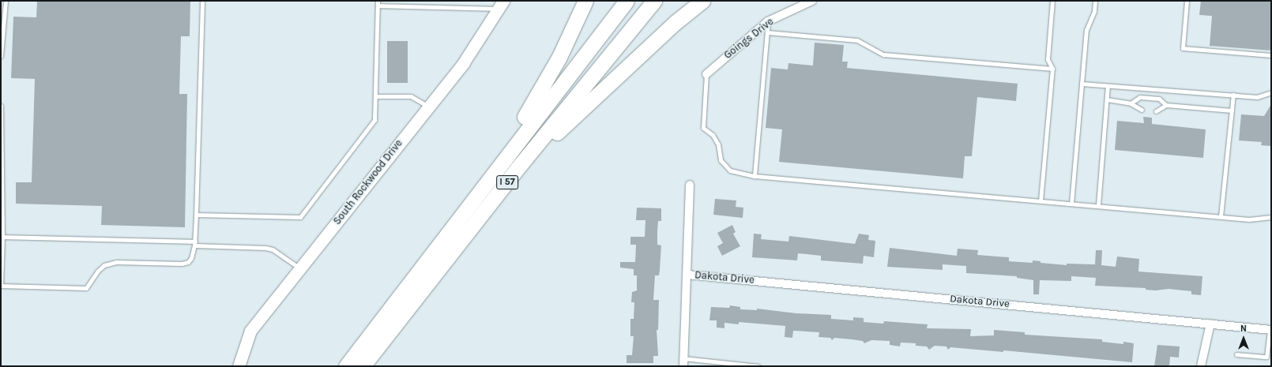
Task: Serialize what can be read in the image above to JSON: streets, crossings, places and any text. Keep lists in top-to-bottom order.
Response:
{
  "streets": {
    "highway": ["I 57"],
    "main road": ["South Rockwood Drive"],
    "street": ["Goings Drive", "Dakota Drive"]
  },
  "north": "top"
}
